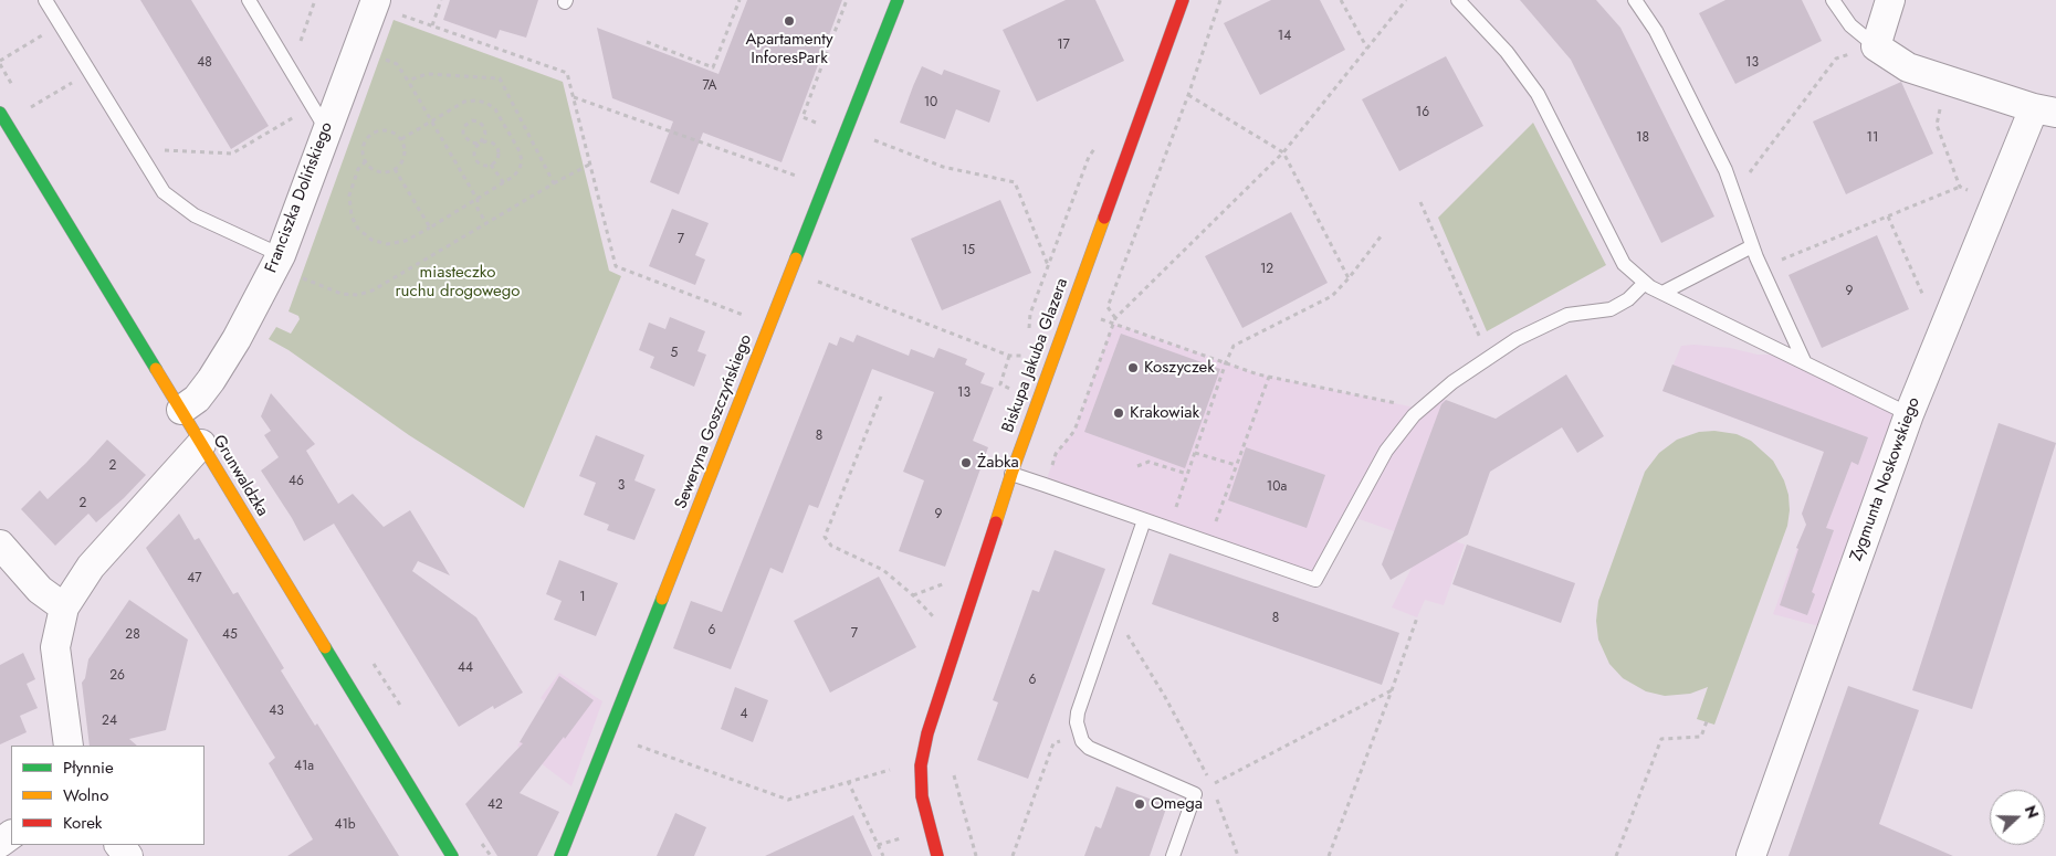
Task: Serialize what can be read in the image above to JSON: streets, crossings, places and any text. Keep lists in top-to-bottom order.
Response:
{
  "streets": {
    "street": [
      "Franciszka Dolińskiego",
      "Biskupa Jakuba Glazera",
      "Seweryna Goszczyńskiego",
      "Grunwaldzka",
      "Zygmunta Noskowskiego"
    ]
  },
  "crossings": [
    ["Franciszka Dolińskiego", "Grunwaldzka"]
  ],
  "parks": ["miasteczko ruchu drogowego"],
  "places": [
    "Apartamenty InforesPark",
    "Koszyczek",
    "Krakowiak",
    "Żabka",
    "Omega"
  ],
  "house_numbers": [
    "14",
    "17",
    "48",
    "13",
    "7A",
    "10",
    "16",
    "18",
    "11",
    "7",
    "15",
    "12",
    "9",
    "5",
    "13",
    "8",
    "2",
    "46",
    "3",
    "10a",
    "2",
    "9",
    "47",
    "1",
    "8",
    "6",
    "7",
    "28",
    "45",
    "44",
    "26",
    "6",
    "43",
    "4",
    "24",
    "41a",
    "42",
    "41b"
  ],
  "legend": ["Płynnie", "Wolno", "Korek"],
  "north": "right"
}
